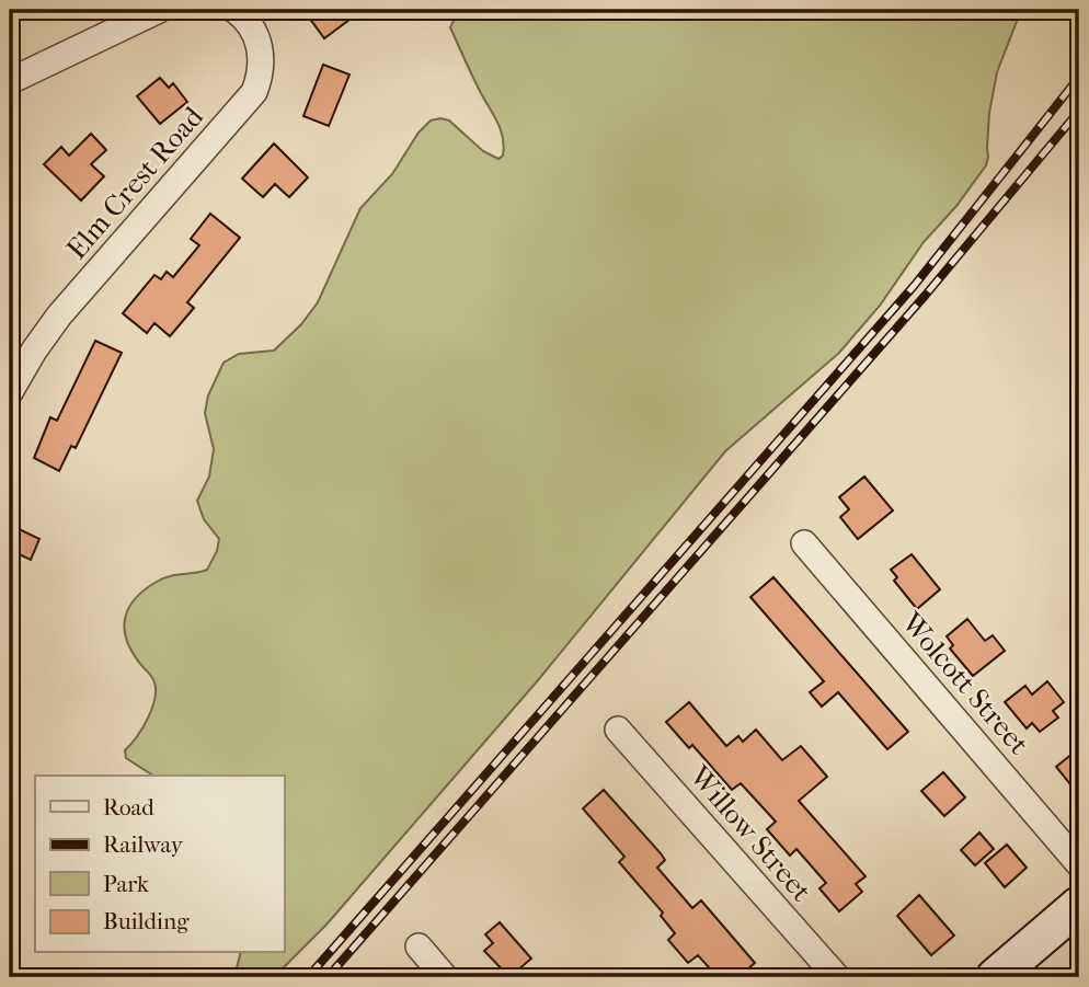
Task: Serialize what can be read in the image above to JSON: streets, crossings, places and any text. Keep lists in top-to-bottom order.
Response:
{
  "streets": {
    "street": ["Elm Crest Road", "Wolcott Street", "Willow Street"]
  },
  "legend": [
    "Road",
    "Railway",
    "Park",
    "Building"
  ]
}
